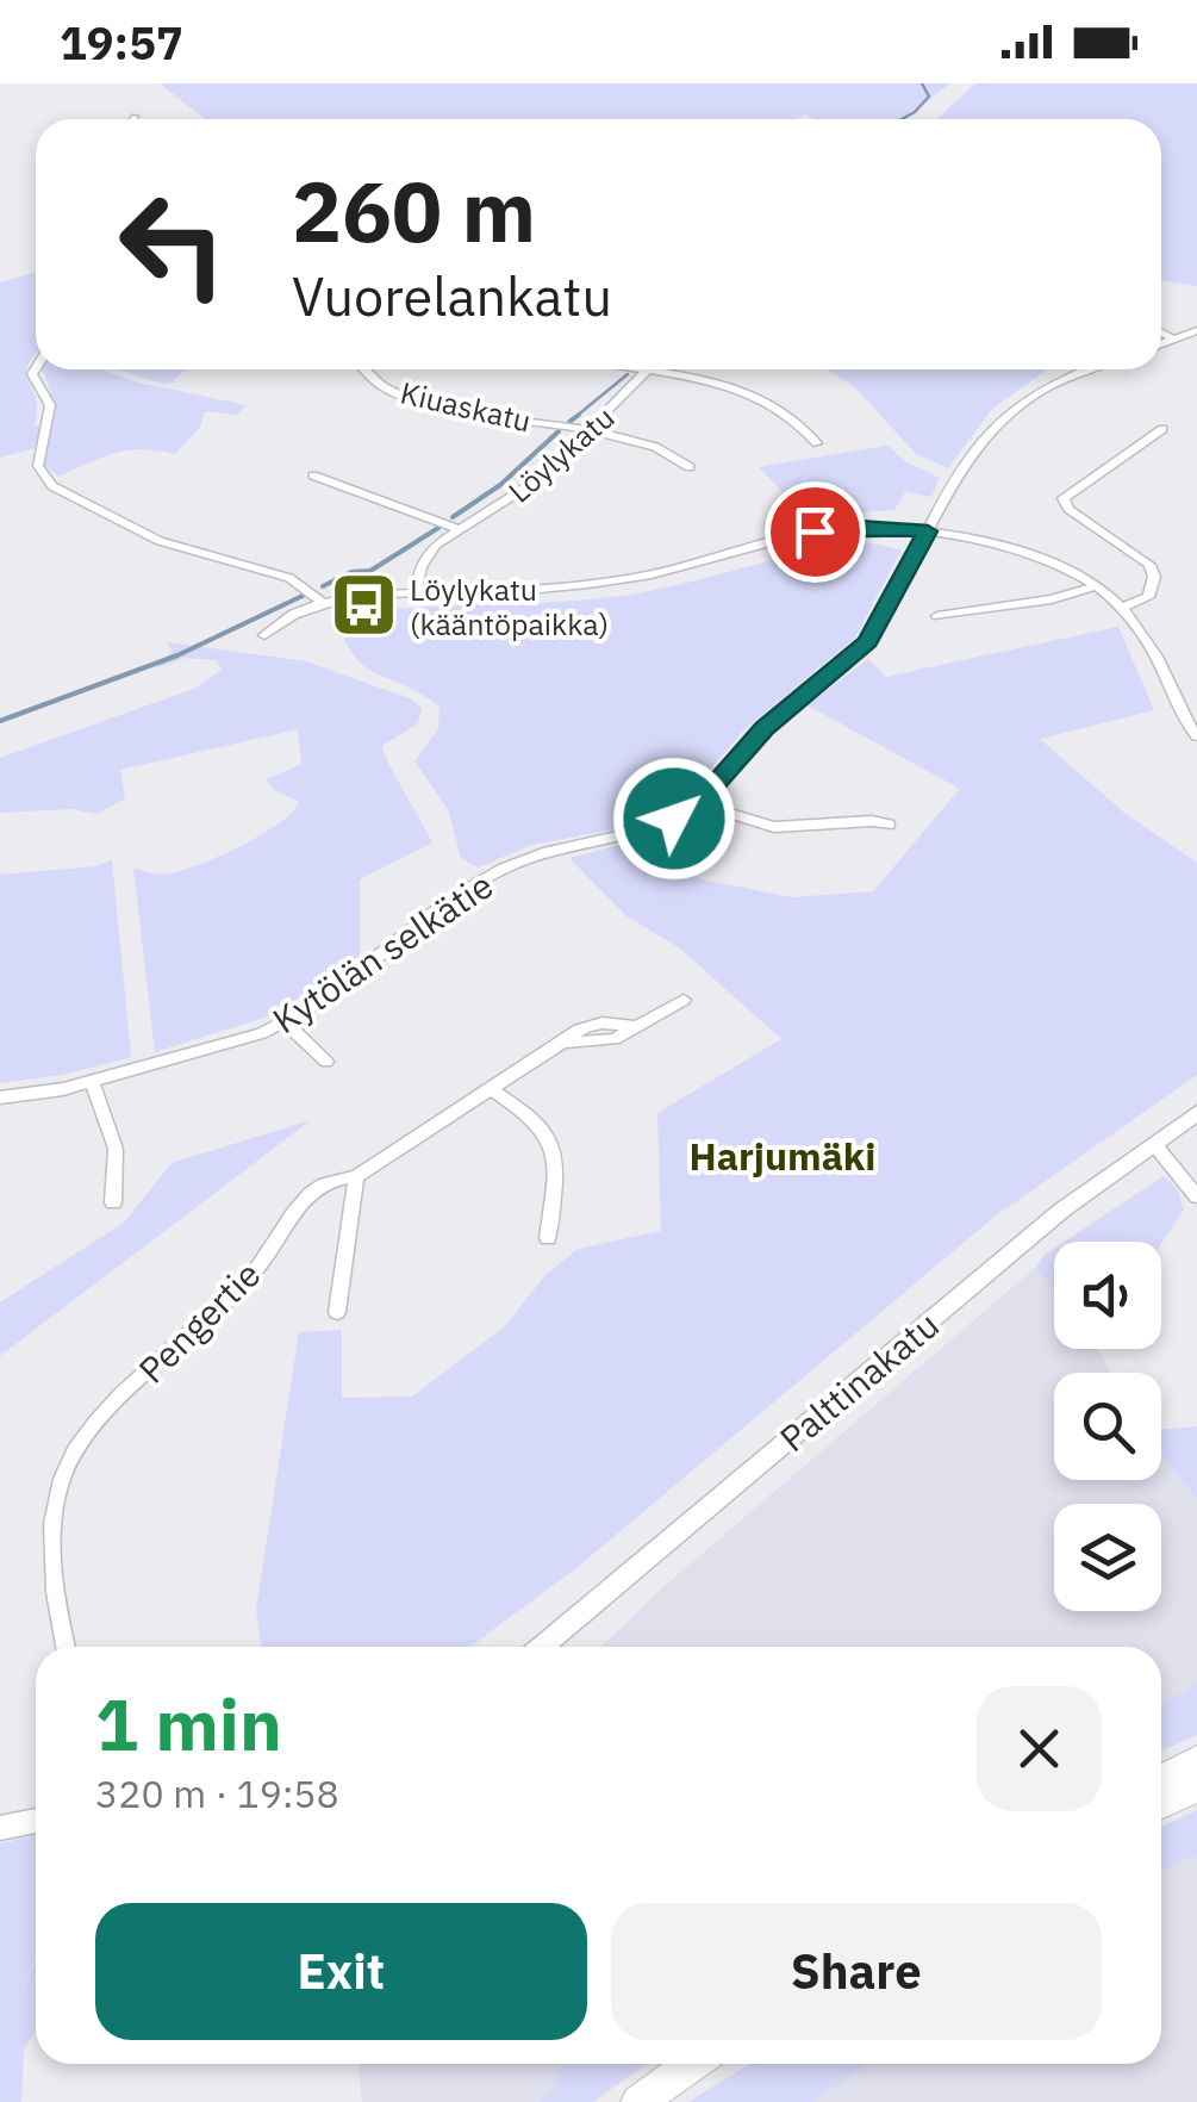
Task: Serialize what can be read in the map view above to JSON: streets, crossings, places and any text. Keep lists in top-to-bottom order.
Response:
{
  "streets": {
    "street": [
      "Kiuaskatu",
      "Löylykatu",
      "Kytölän selkätie",
      "Pengertie",
      "Palttinakatu"
    ]
  },
  "crossings": [
    ["Kiuaskatu", "Löylykatu"]
  ],
  "districts": ["Harjumäki"],
  "places": {
    "bus stop": ["Löylykatu (kääntöpaikka)"]
  },
  "page": {
    "status": "19:57",
    "turn": ["260 m", "Vuorelankatu"],
    "heading": ["1 min", "320 m · 19:58"],
    "buttons": ["Exit", "Share"]
  }
}
